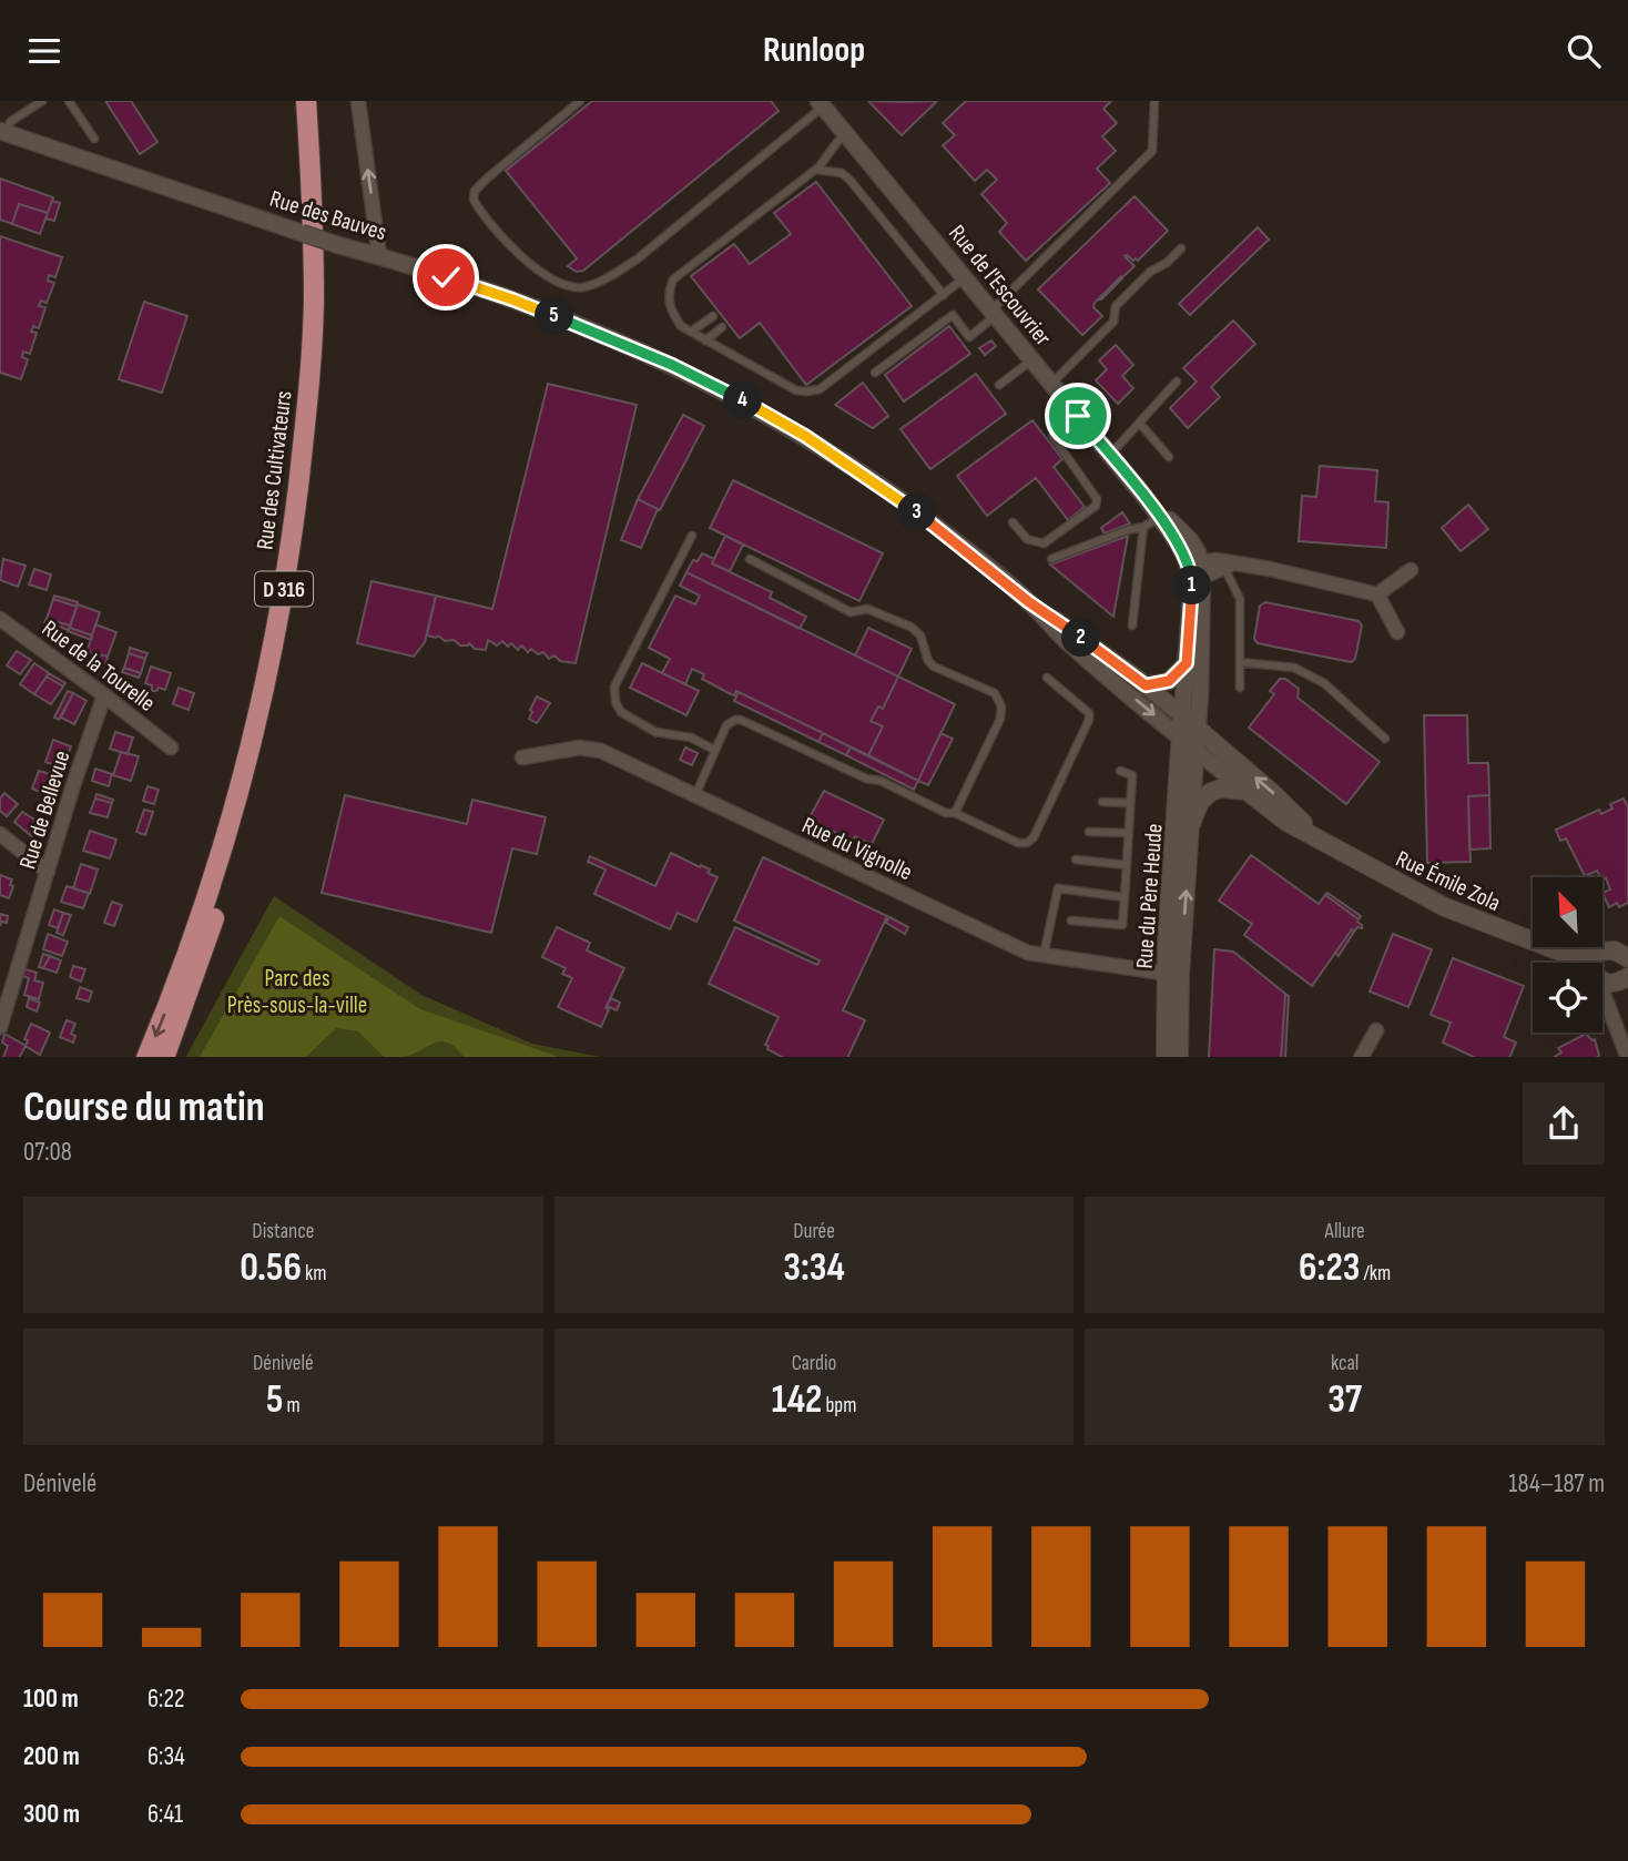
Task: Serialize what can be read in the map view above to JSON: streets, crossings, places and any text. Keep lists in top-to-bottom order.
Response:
{
  "streets": {
    "main road": [
      "Rue des Cultivateurs",
      "D 316",
      "Rue Émile Zola",
      "Rue du Père Heude"
    ],
    "street": [
      "Rue des Bauves",
      "Rue de l'Escouvrier",
      "Rue de la Tourelle",
      "Rue de Bellevue",
      "Rue du Vignolle"
    ]
  },
  "crossings": [
    ["Rue des Bauves", "Rue Émile Zola"],
    ["Rue des Bauves", "Rue du Père Heude"],
    ["Rue de la Tourelle", "Rue de Bellevue"],
    ["Rue du Vignolle", "Rue du Père Heude"],
    ["Rue Émile Zola", "Rue du Père Heude"]
  ],
  "parks": ["Parc des Près-sous-la-ville"],
  "north": "top left",
  "page": {
    "header": "Runloop",
    "pins": [
      "5",
      "4",
      "3",
      "1",
      "2"
    ],
    "heading": ["Course du matin", "07:08"],
    "stats": [
      ["Distance", "0.56 km"],
      ["Durée", "3:34"],
      ["Allure", "6:23 /km"],
      ["Dénivelé", "5 m"],
      ["Cardio", "142 bpm"],
      ["kcal", "37"]
    ],
    "chart": ["Dénivelé", "184–187 m"],
    "list": [
      {
        "name": "100 m",
        "note": "6:22"
      },
      {
        "name": "200 m",
        "note": "6:34"
      },
      {
        "name": "300 m",
        "note": "6:41"
      }
    ]
  }
}
